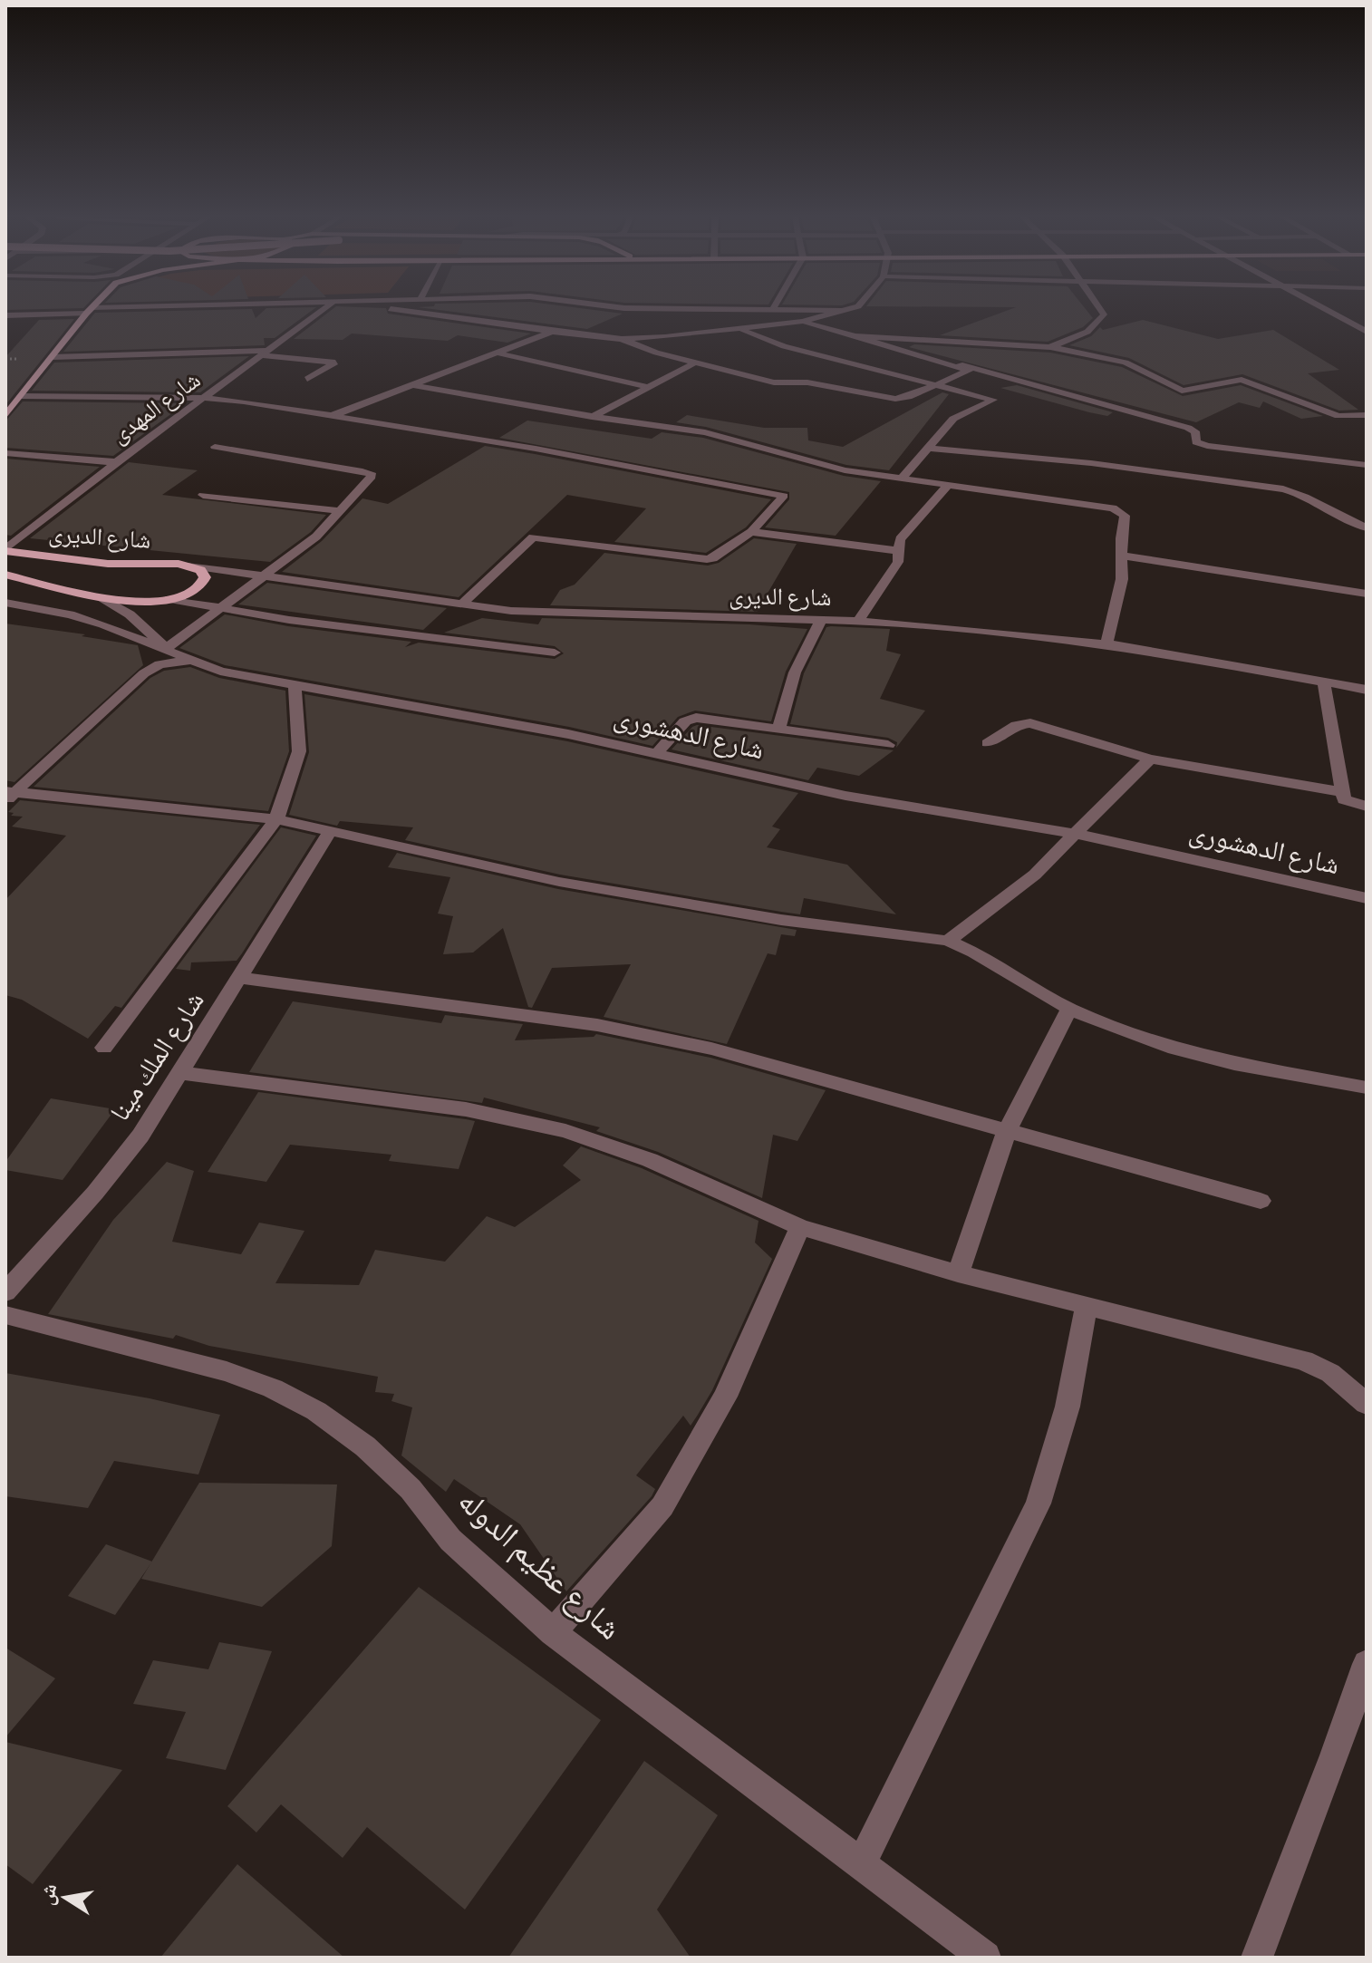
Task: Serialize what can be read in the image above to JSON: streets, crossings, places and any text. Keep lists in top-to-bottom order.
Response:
{
  "streets": {
    "main road": ["شارع الديرى"],
    "street": [
      "شارع المهدى",
      "شارع الدهشورى",
      "شارع الملك مينا",
      "شارع عظيم الدوله"
    ]
  },
  "crossings": [
    ["شارع المهدى", "شارع الديرى"]
  ],
  "north": "left"
}
